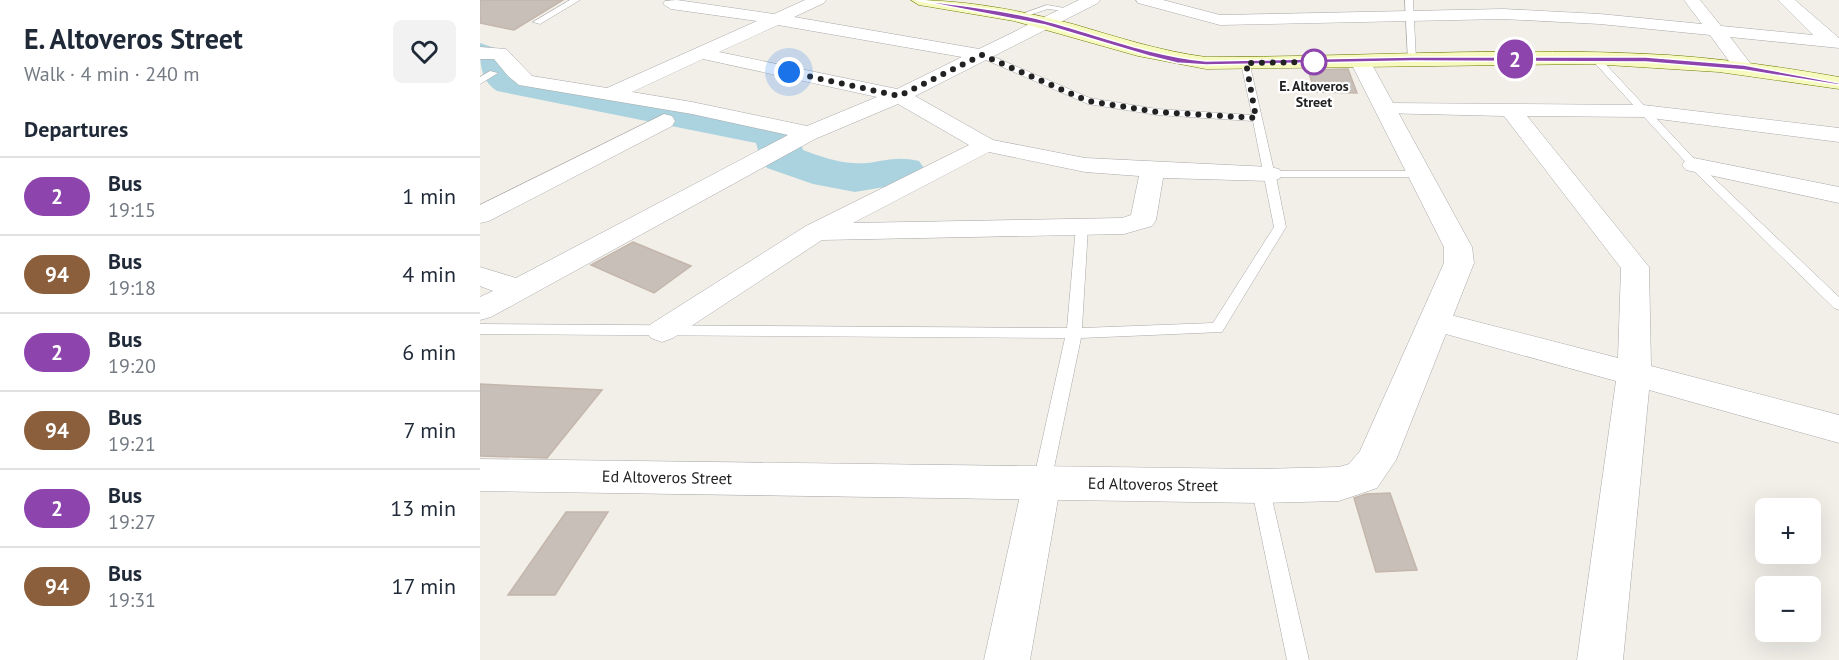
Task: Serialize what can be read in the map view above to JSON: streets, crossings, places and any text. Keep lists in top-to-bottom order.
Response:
{
  "streets": {
    "street": ["Ed Altoveros Street"]
  },
  "places": ["E. Altoveros Street"],
  "lines": ["bus line 2"],
  "page": {
    "heading": [
      ["E. Altoveros Street", "Walk · 4 min · 240 m"],
      "Departures"
    ],
    "on_map": "2",
    "list": [
      {
        "mark": "2",
        "name": "Bus",
        "note": "19:15",
        "value": "1 min"
      },
      {
        "mark": "94",
        "name": "Bus",
        "note": "19:18",
        "value": "4 min"
      },
      {
        "mark": "2",
        "name": "Bus",
        "note": "19:20",
        "value": "6 min"
      },
      {
        "mark": "94",
        "name": "Bus",
        "note": "19:21",
        "value": "7 min"
      },
      {
        "mark": "2",
        "name": "Bus",
        "note": "19:27",
        "value": "13 min"
      },
      {
        "mark": "94",
        "name": "Bus",
        "note": "19:31",
        "value": "17 min"
      }
    ],
    "map_buttons": ["+", "−"]
  }
}
